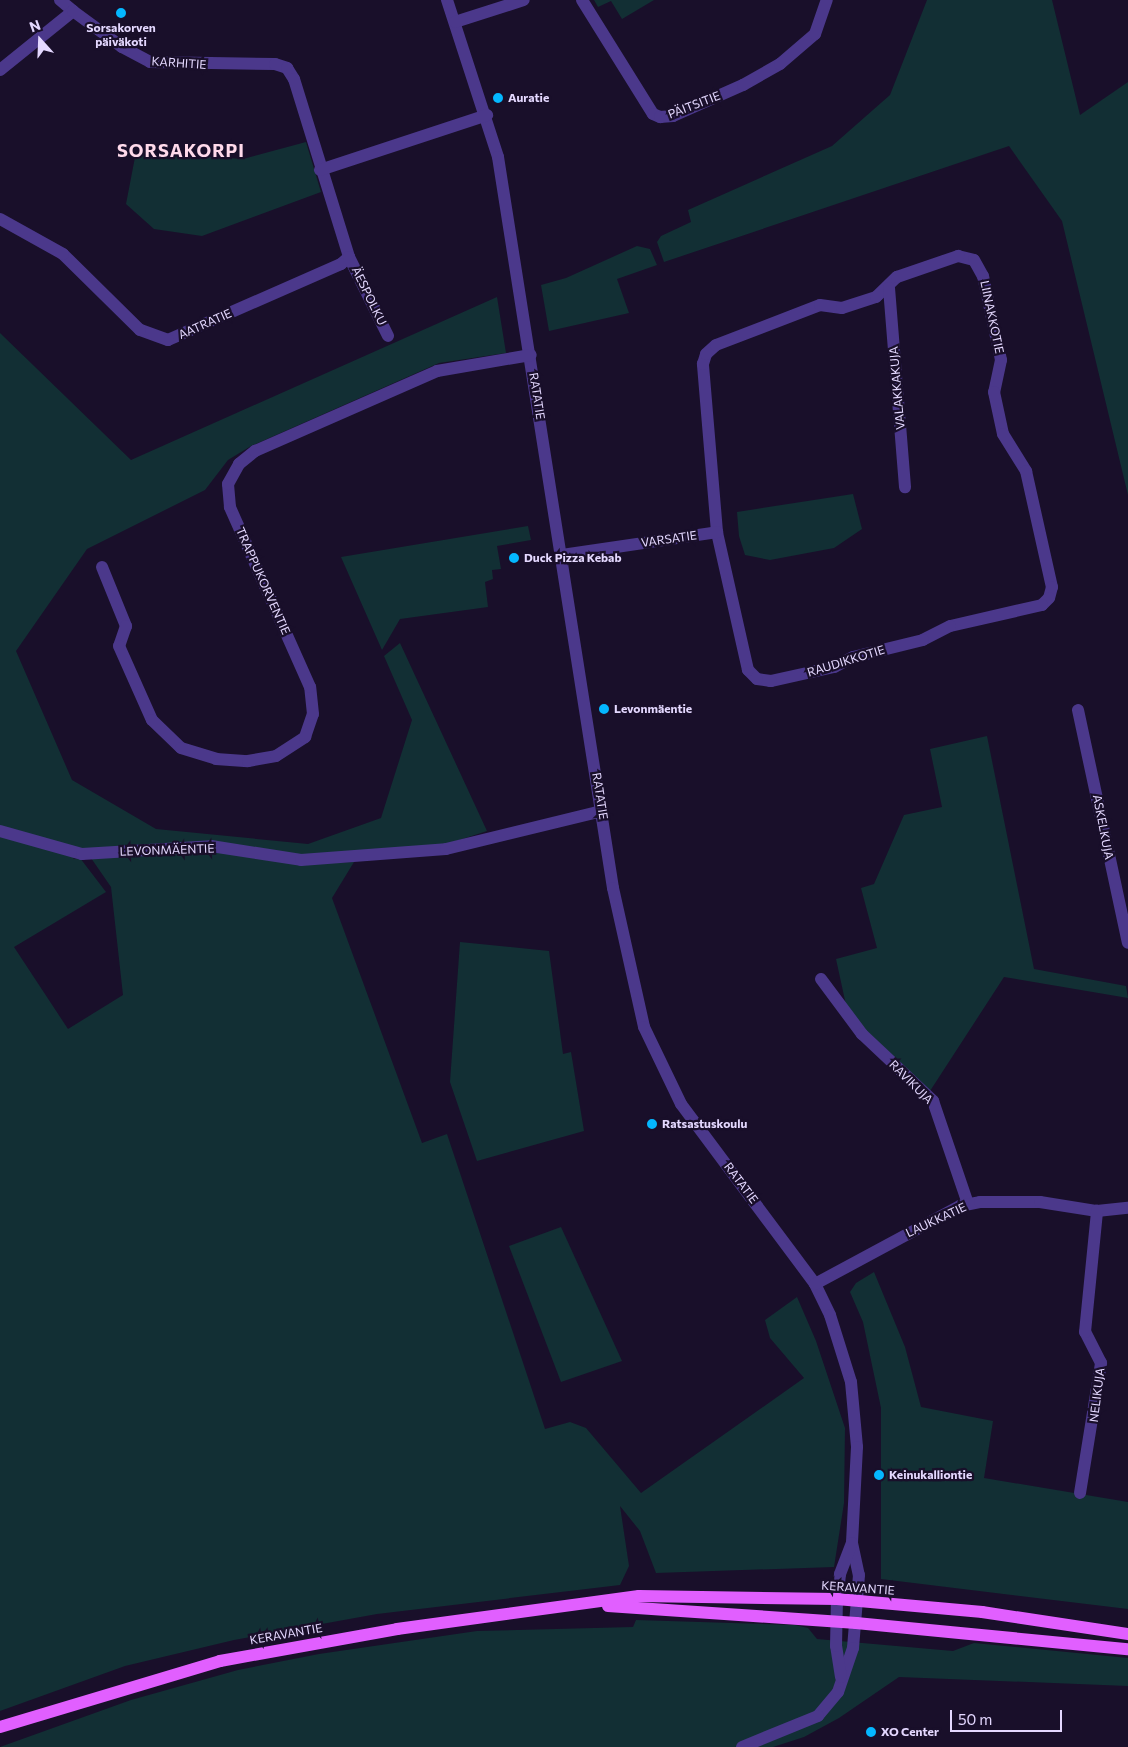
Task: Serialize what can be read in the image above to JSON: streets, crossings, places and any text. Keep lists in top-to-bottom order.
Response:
{
  "streets": {
    "main road": ["KERAVANTIE"],
    "street": [
      "KARHITIE",
      "PÄITSITIE",
      "ÄESPOLKU",
      "LIINAKKOTIE",
      "AATRATIE",
      "VALAKKAKUJA",
      "RATATIE",
      "VARSATIE",
      "TRAPPUKORVENTIE",
      "RAUDIKKOTIE",
      "ASKELKUJA",
      "LEVONMÄENTIE",
      "RAVIKUJA",
      "LAUKKATIE",
      "NELIKUJA"
    ]
  },
  "crossings": [
    ["ÄESPOLKU", "AATRATIE"],
    ["LIINAKKOTIE", "VALAKKAKUJA"],
    ["LIINAKKOTIE", "VARSATIE"],
    ["LIINAKKOTIE", "RAUDIKKOTIE"],
    ["RATATIE", "VARSATIE"],
    ["RATATIE", "TRAPPUKORVENTIE"],
    ["RATATIE", "LEVONMÄENTIE"],
    ["RATATIE", "LAUKKATIE"],
    ["RATATIE", "KERAVANTIE"],
    ["VARSATIE", "RAUDIKKOTIE"],
    ["RAVIKUJA", "LAUKKATIE"],
    ["LAUKKATIE", "NELIKUJA"]
  ],
  "districts": ["SORSAKORPI"],
  "places": [
    "Sorsakorven päiväkoti",
    "Auratie",
    "Duck Pizza Kebab",
    "Levonmäentie",
    "Ratsastuskoulu",
    "Keinukalliontie",
    "XO Center"
  ],
  "scale_bar": "50 m",
  "north": "top"
}
